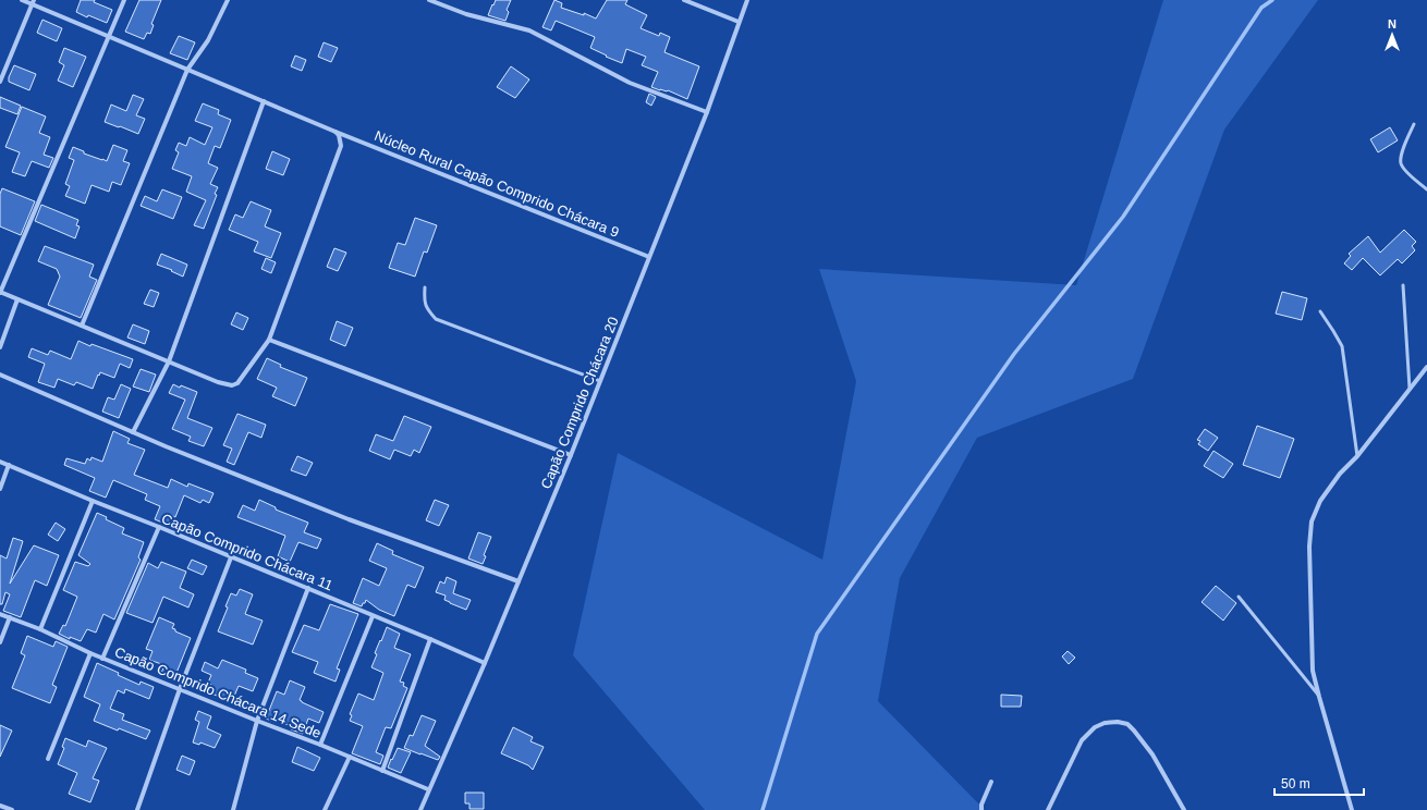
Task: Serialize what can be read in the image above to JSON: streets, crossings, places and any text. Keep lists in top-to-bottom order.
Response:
{
  "streets": {
    "street": [
      "Núcleo Rural Capão Comprido Chácara 9",
      "Capão Comprido Chácara 20",
      "Capão Comprido Chácara 11",
      "Capão Comprido Chácara 14 Sede"
    ]
  },
  "crossings": [
    ["Núcleo Rural Capão Comprido Chácara 9", "Capão Comprido Chácara 20"],
    ["Capão Comprido Chácara 20", "Capão Comprido Chácara 11"],
    ["Capão Comprido Chácara 20", "Capão Comprido Chácara 14 Sede"]
  ],
  "scale_bar": "50 m",
  "north": "top"
}
